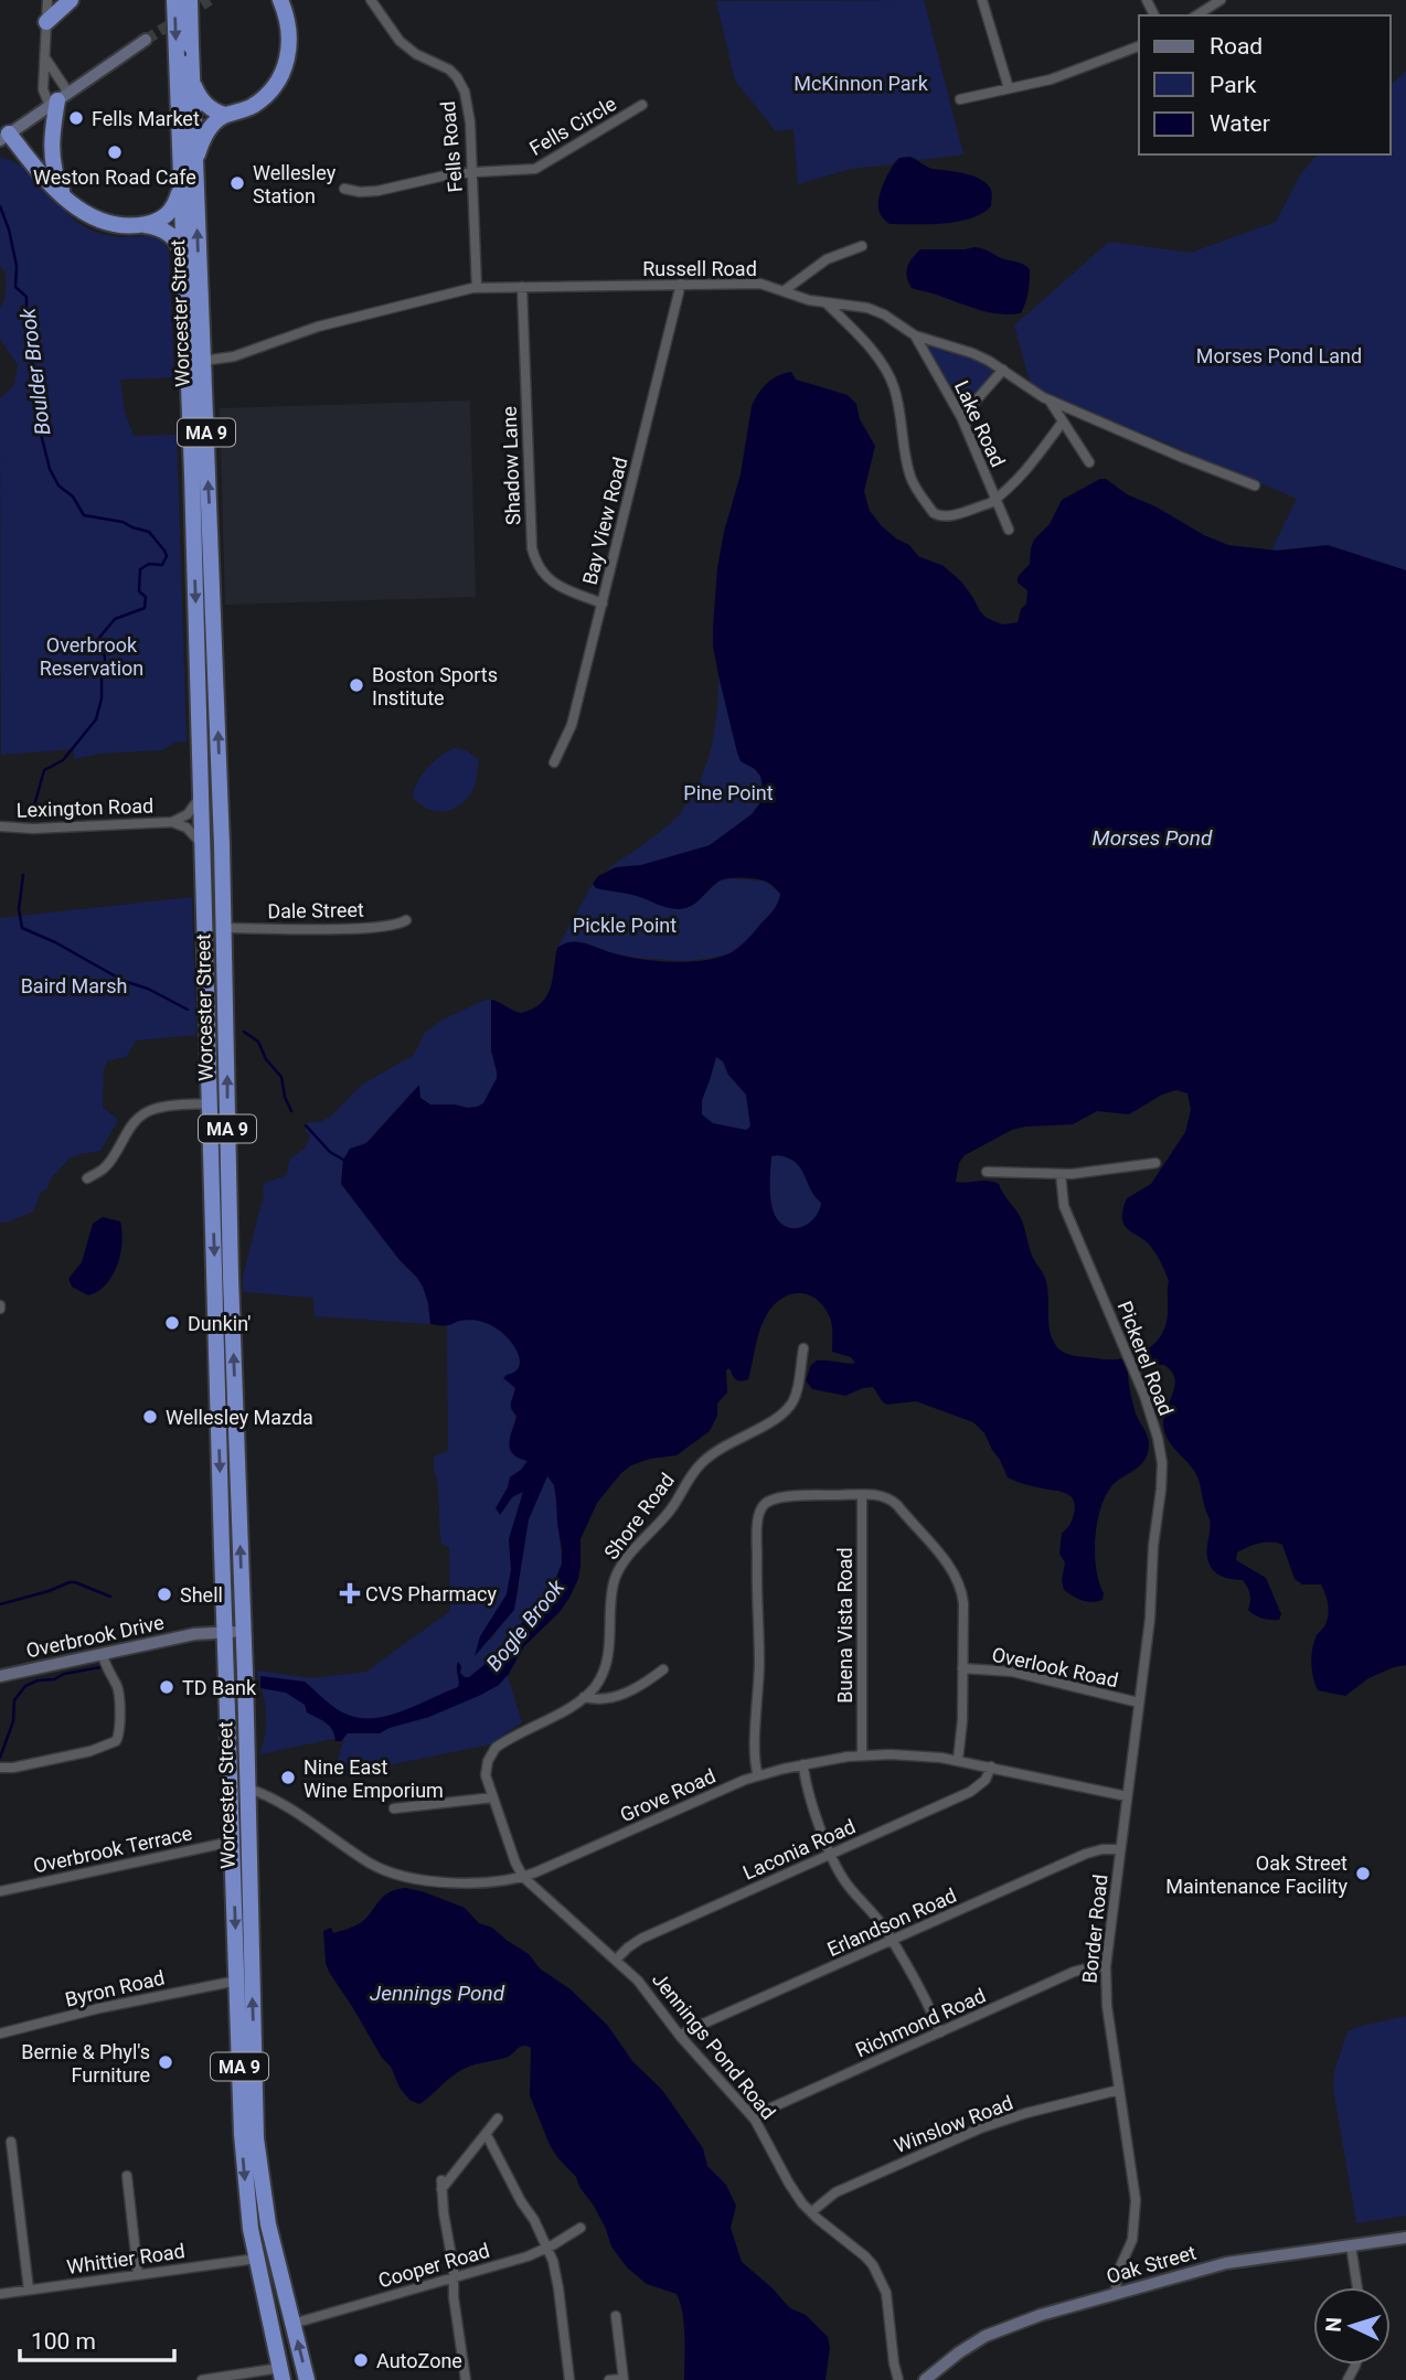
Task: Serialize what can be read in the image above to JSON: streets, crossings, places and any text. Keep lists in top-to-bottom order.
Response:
{
  "streets": {
    "highway": ["Worcester Street", "MA 9"],
    "street": [
      "Fells Circle",
      "Fells Road",
      "Russell Road",
      "Lake Road",
      "Shadow Lane",
      "Bay View Road",
      "Lexington Road",
      "Dale Street",
      "Pickerel Road",
      "Shore Road",
      "Buena Vista Road",
      "Overbrook Drive",
      "Overlook Road",
      "Grove Road",
      "Overbrook Terrace",
      "Laconia Road",
      "Erlandson Road",
      "Border Road",
      "Byron Road",
      "Richmond Road",
      "Jennings Pond Road",
      "Winslow Road",
      "Whittier Road",
      "Oak Street",
      "Cooper Road"
    ]
  },
  "crossings": [
    ["Fells Circle", "Fells Road"],
    ["Fells Road", "Russell Road"],
    ["Russell Road", "Worcester Street"],
    ["Russell Road", "Lake Road"],
    ["Russell Road", "Shadow Lane"],
    ["Russell Road", "Bay View Road"],
    ["Worcester Street", "Lexington Road"],
    ["Worcester Street", "Dale Street"],
    ["Worcester Street", "Overbrook Drive"],
    ["Worcester Street", "Grove Road"],
    ["Worcester Street", "Overbrook Terrace"],
    ["Worcester Street", "Byron Road"],
    ["Worcester Street", "Whittier Road"],
    ["Worcester Street", "Cooper Road"],
    ["Shadow Lane", "Bay View Road"],
    ["Pickerel Road", "Border Road"],
    ["Shore Road", "Grove Road"],
    ["Shore Road", "Jennings Pond Road"],
    ["Buena Vista Road", "Grove Road"],
    ["Overlook Road", "Border Road"],
    ["Grove Road", "Laconia Road"],
    ["Grove Road", "Border Road"],
    ["Grove Road", "Jennings Pond Road"],
    ["Laconia Road", "Jennings Pond Road"],
    ["Erlandson Road", "Border Road"],
    ["Erlandson Road", "Jennings Pond Road"],
    ["Border Road", "Richmond Road"],
    ["Border Road", "Winslow Road"],
    ["Border Road", "Oak Street"],
    ["Richmond Road", "Jennings Pond Road"],
    ["Jennings Pond Road", "Winslow Road"]
  ],
  "water": [
    "Boulder Brook",
    "Morses Pond",
    "Bogle Brook",
    "Jennings Pond"
  ],
  "parks": [
    "McKinnon Park",
    "Morses Pond Land",
    "Overbrook Reservation",
    "Pine Point",
    "Pickle Point",
    "Baird Marsh"
  ],
  "places": {
    "other": [
      "Fells Market",
      "Weston Road Cafe",
      "Wellesley Station",
      "Boston Sports Institute",
      "Dunkin'",
      "Wellesley Mazda",
      "Shell",
      "TD Bank",
      "Nine East Wine Emporium",
      "Oak Street Maintenance Facility",
      "Bernie & Phyl's Furniture",
      "AutoZone"
    ],
    "health": ["CVS Pharmacy"]
  },
  "legend": ["Road", "Park", "Water"],
  "scale_bar": "100 m",
  "north": "left"
}
